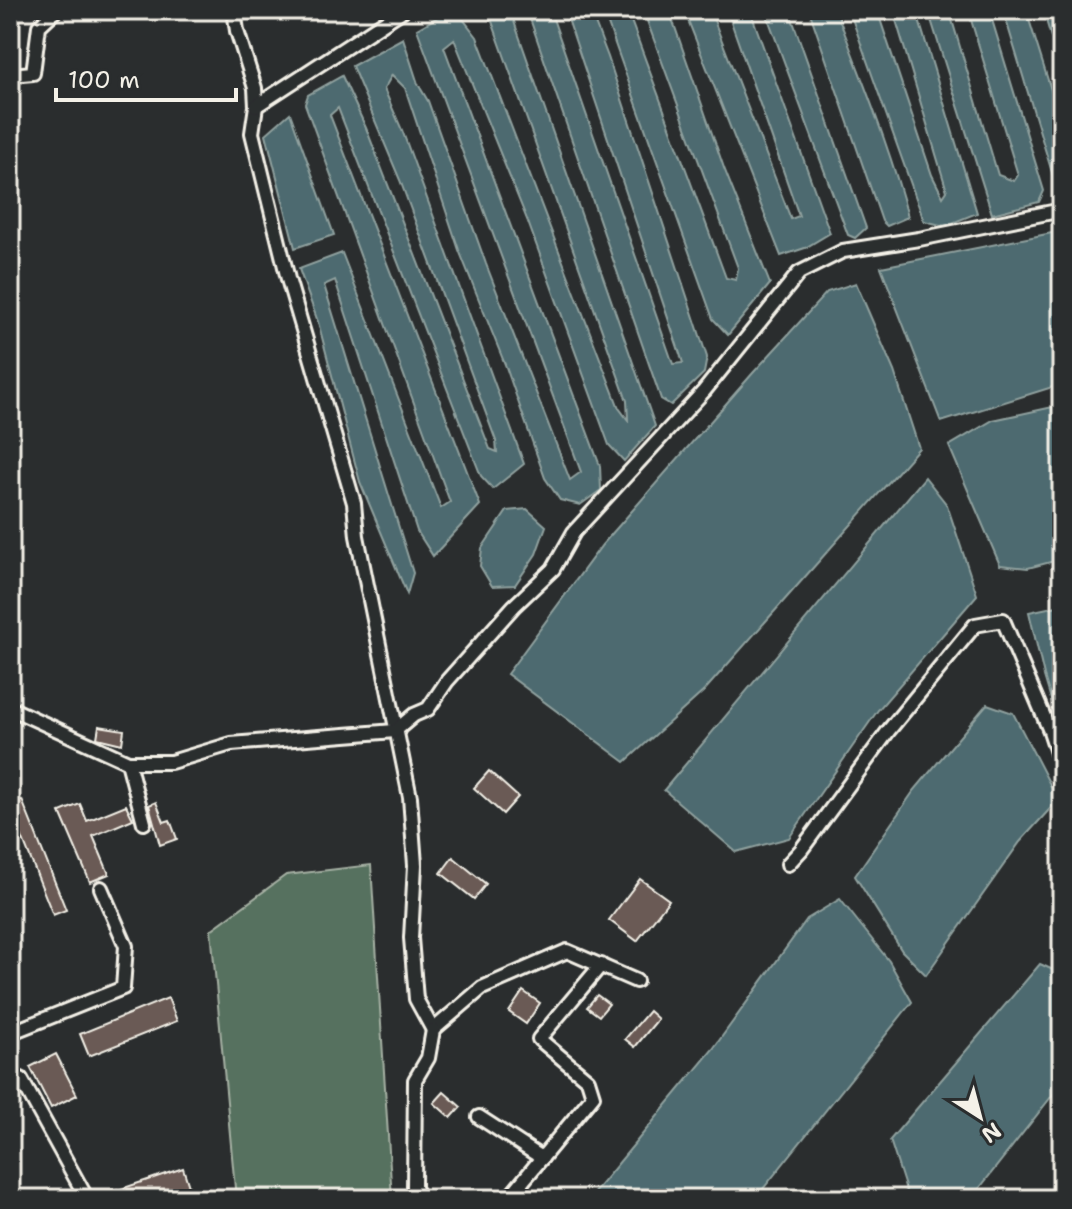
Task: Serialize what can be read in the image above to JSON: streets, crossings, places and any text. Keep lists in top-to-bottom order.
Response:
{
  "scale_bar": "100 m",
  "north": "bottom right"
}
